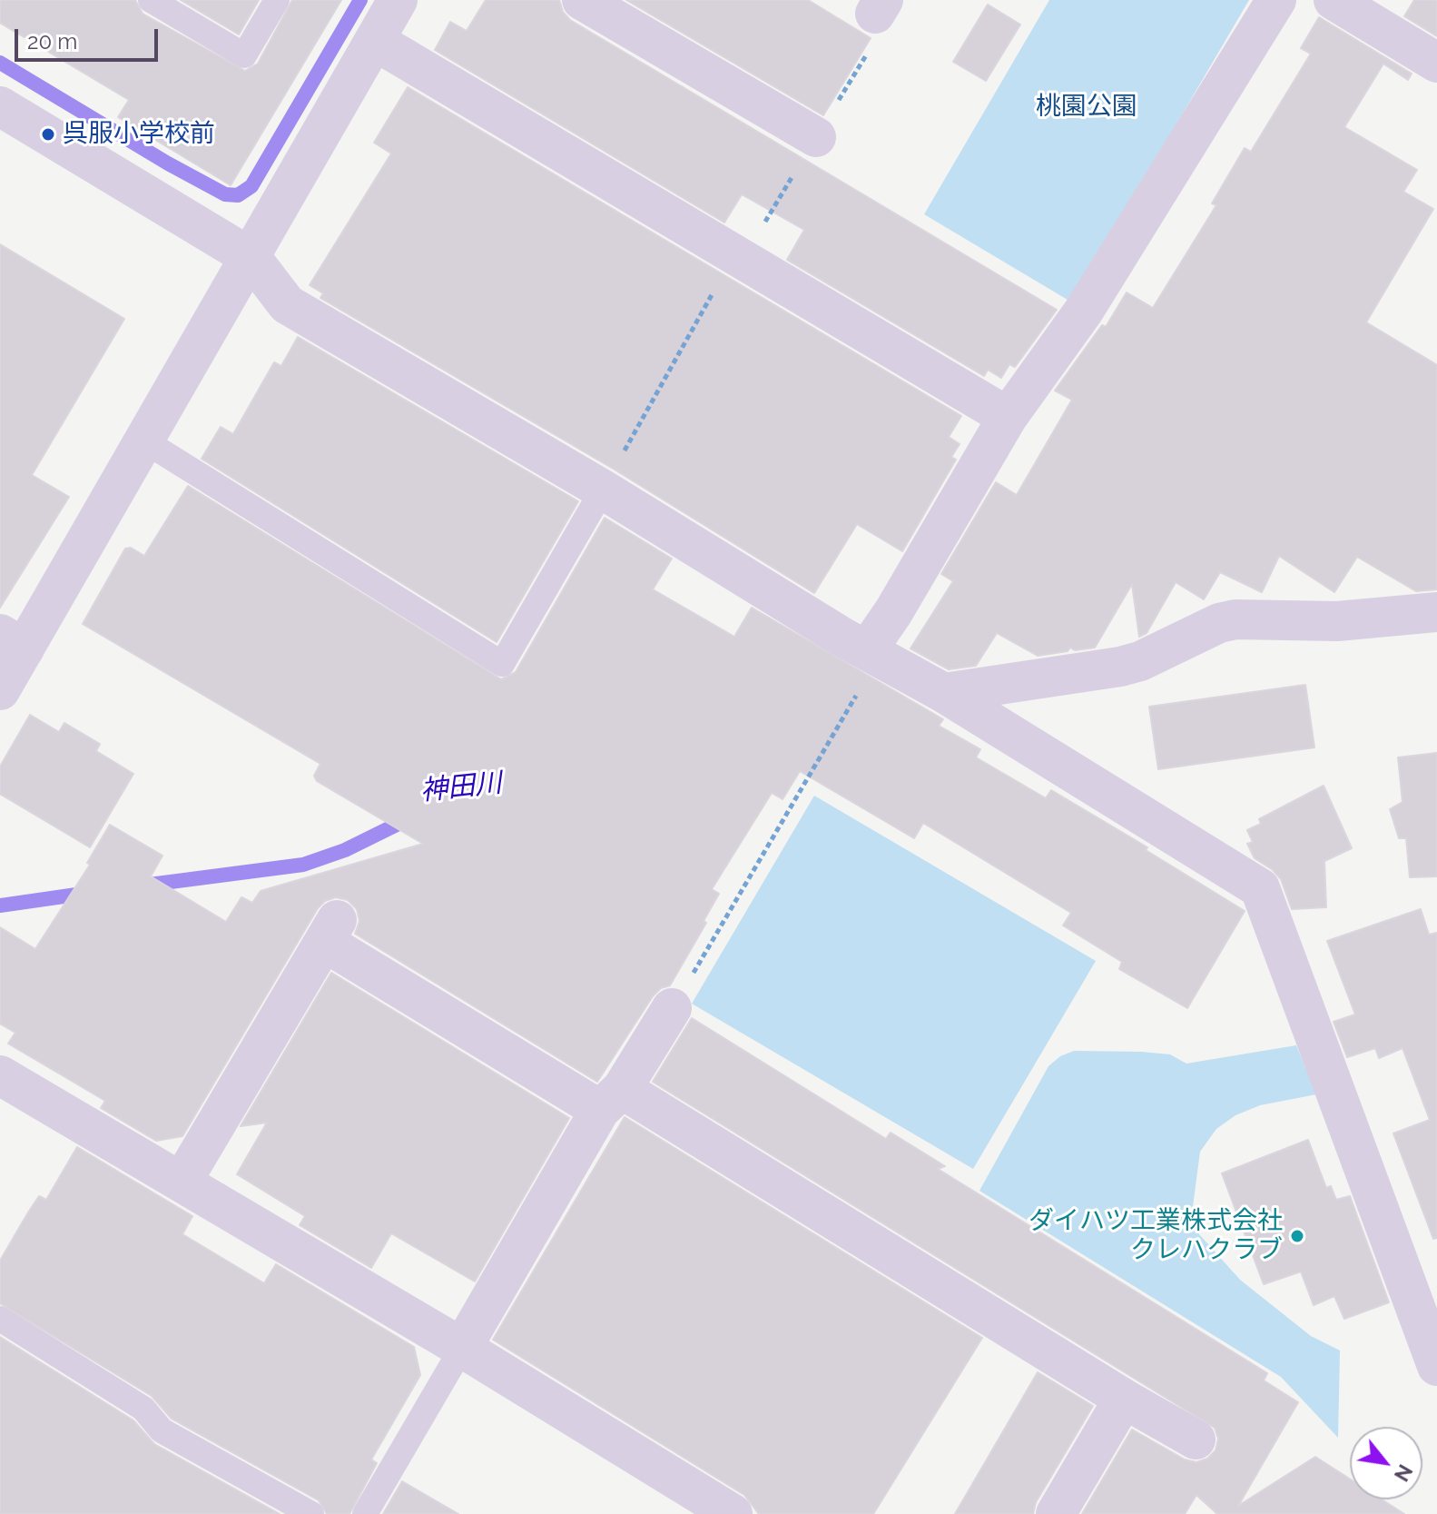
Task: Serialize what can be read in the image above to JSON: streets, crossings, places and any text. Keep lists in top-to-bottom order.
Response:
{
  "water": ["神田川"],
  "parks": ["桃園公園"],
  "places": ["呉服小学校前", "ダイハツ工業株式会社 クレハクラブ"],
  "scale_bar": "20 m",
  "north": "bottom right"
}
